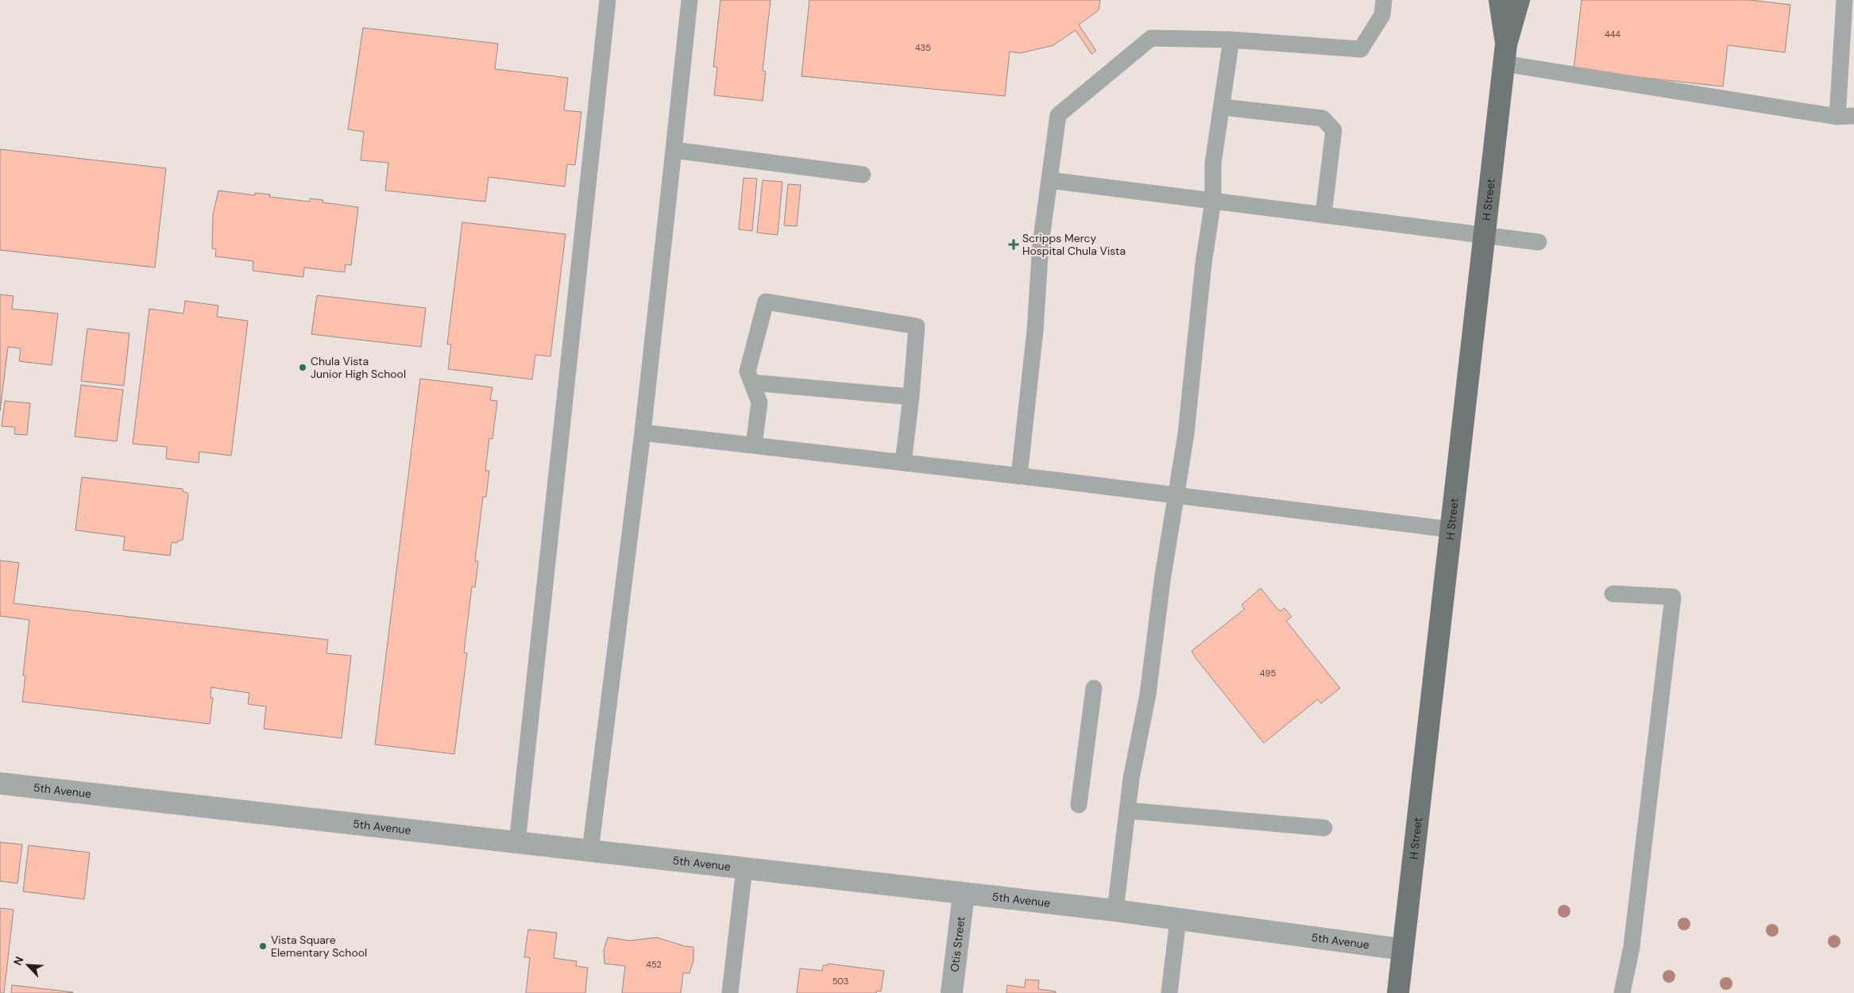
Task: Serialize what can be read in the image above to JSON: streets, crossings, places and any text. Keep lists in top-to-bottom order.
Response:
{
  "streets": {
    "main road": ["H Street"],
    "street": ["5th Avenue", "Otis Street"]
  },
  "crossings": [
    ["H Street", "5th Avenue"],
    ["5th Avenue", "Otis Street"]
  ],
  "places": {
    "health": ["Scripps Mercy Hospital Chula Vista"],
    "other": ["Chula Vista Junior High School", "Vista Square Elementary School"]
  },
  "house_numbers": [
    "444",
    "435",
    "495",
    "452",
    "503"
  ],
  "north": "top left"
}
